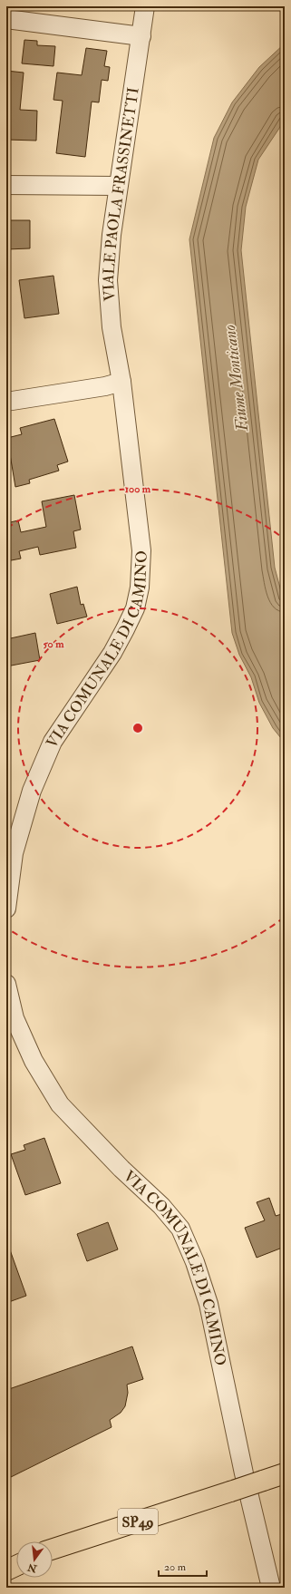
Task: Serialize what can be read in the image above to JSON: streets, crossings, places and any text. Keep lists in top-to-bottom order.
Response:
{
  "streets": {
    "main road": ["SP49"],
    "street": ["VIALE PAOLA FRASSINETTI", "VIA COMUNALE DI CAMINO"]
  },
  "crossings": [
    ["VIALE PAOLA FRASSINETTI", "VIA COMUNALE DI CAMINO"]
  ],
  "water": ["Fiume Monticano"],
  "scale_bar": "20 m",
  "north": "bottom",
  "rings": ["100 m", "50 m"]
}
